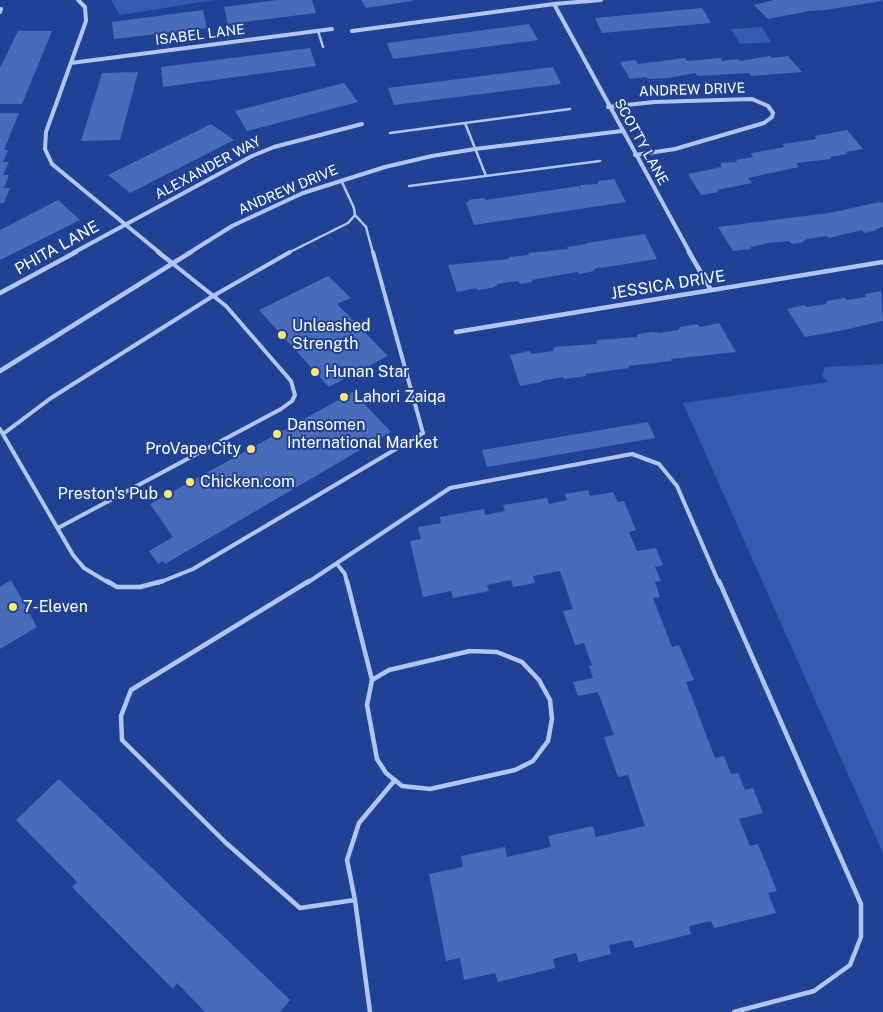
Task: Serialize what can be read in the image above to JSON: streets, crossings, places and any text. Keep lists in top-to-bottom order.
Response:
{
  "streets": {
    "street": [
      "ISABEL LANE",
      "ANDREW DRIVE",
      "SCOTTY LANE",
      "ALEXANDER WAY",
      "PHITA LANE",
      "JESSICA DRIVE"
    ]
  },
  "crossings": [
    ["ANDREW DRIVE", "SCOTTY LANE"],
    ["SCOTTY LANE", "JESSICA DRIVE"],
    ["ALEXANDER WAY", "PHITA LANE"]
  ],
  "places": [
    "Unleashed Strength",
    "Hunan Star",
    "Lahori Zaiqa",
    "Dansomen International Market",
    "ProVape City",
    "Chicken.com",
    "Preston's Pub",
    "7-Eleven"
  ]
}
